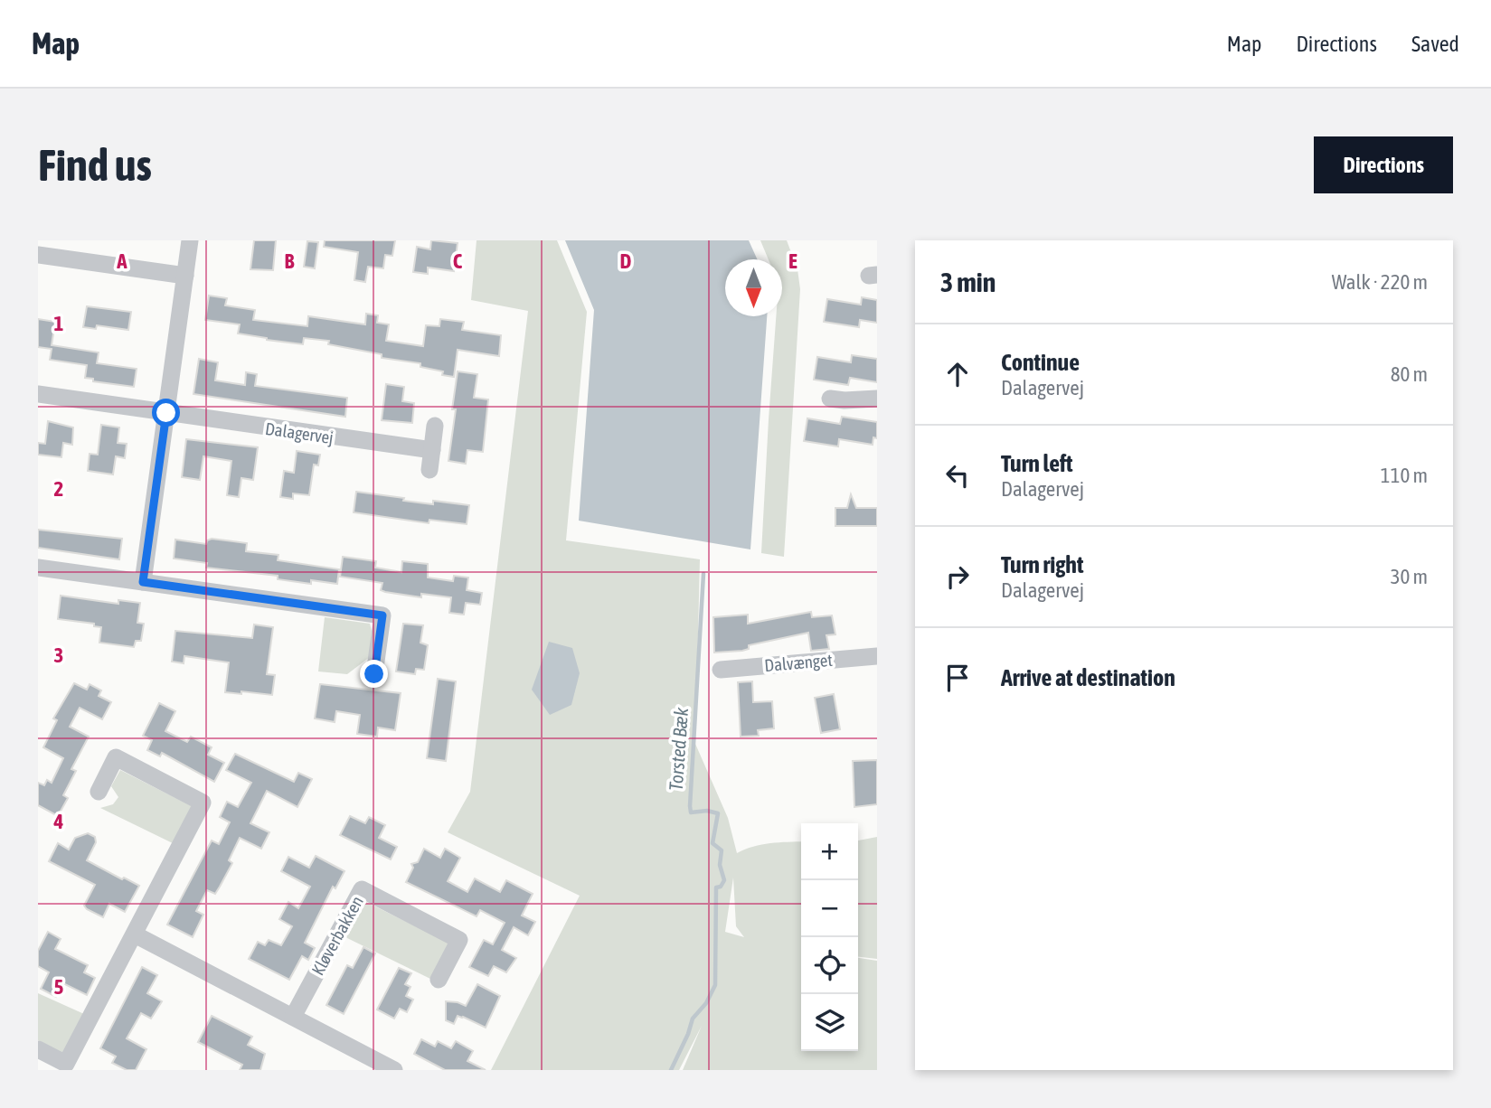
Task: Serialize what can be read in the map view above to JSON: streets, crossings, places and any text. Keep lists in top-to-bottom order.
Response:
{
  "streets": {
    "street": ["Dalagervej", "Dalvænget", "Kløverbakken"]
  },
  "water": ["Torsted Bæk"],
  "north": "bottom",
  "page": {
    "header": "Map",
    "nav": ["Map", "Directions", "Saved"],
    "buttons": "Directions",
    "title": "Find us",
    "heading": ["3 min", "Walk · 220 m"],
    "list": [
      ["Continue", "Dalagervej", "80 m"],
      ["Turn left", "Dalagervej", "110 m"],
      ["Turn right", "Dalagervej", "30 m"],
      "Arrive at destination"
    ],
    "map_buttons": ["+", "−"]
  },
  "grid": {
    "columns": [
      "A",
      "B",
      "C",
      "D",
      "E"
    ],
    "rows": [
      "1",
      "2",
      "3",
      "4",
      "5"
    ]
  }
}
